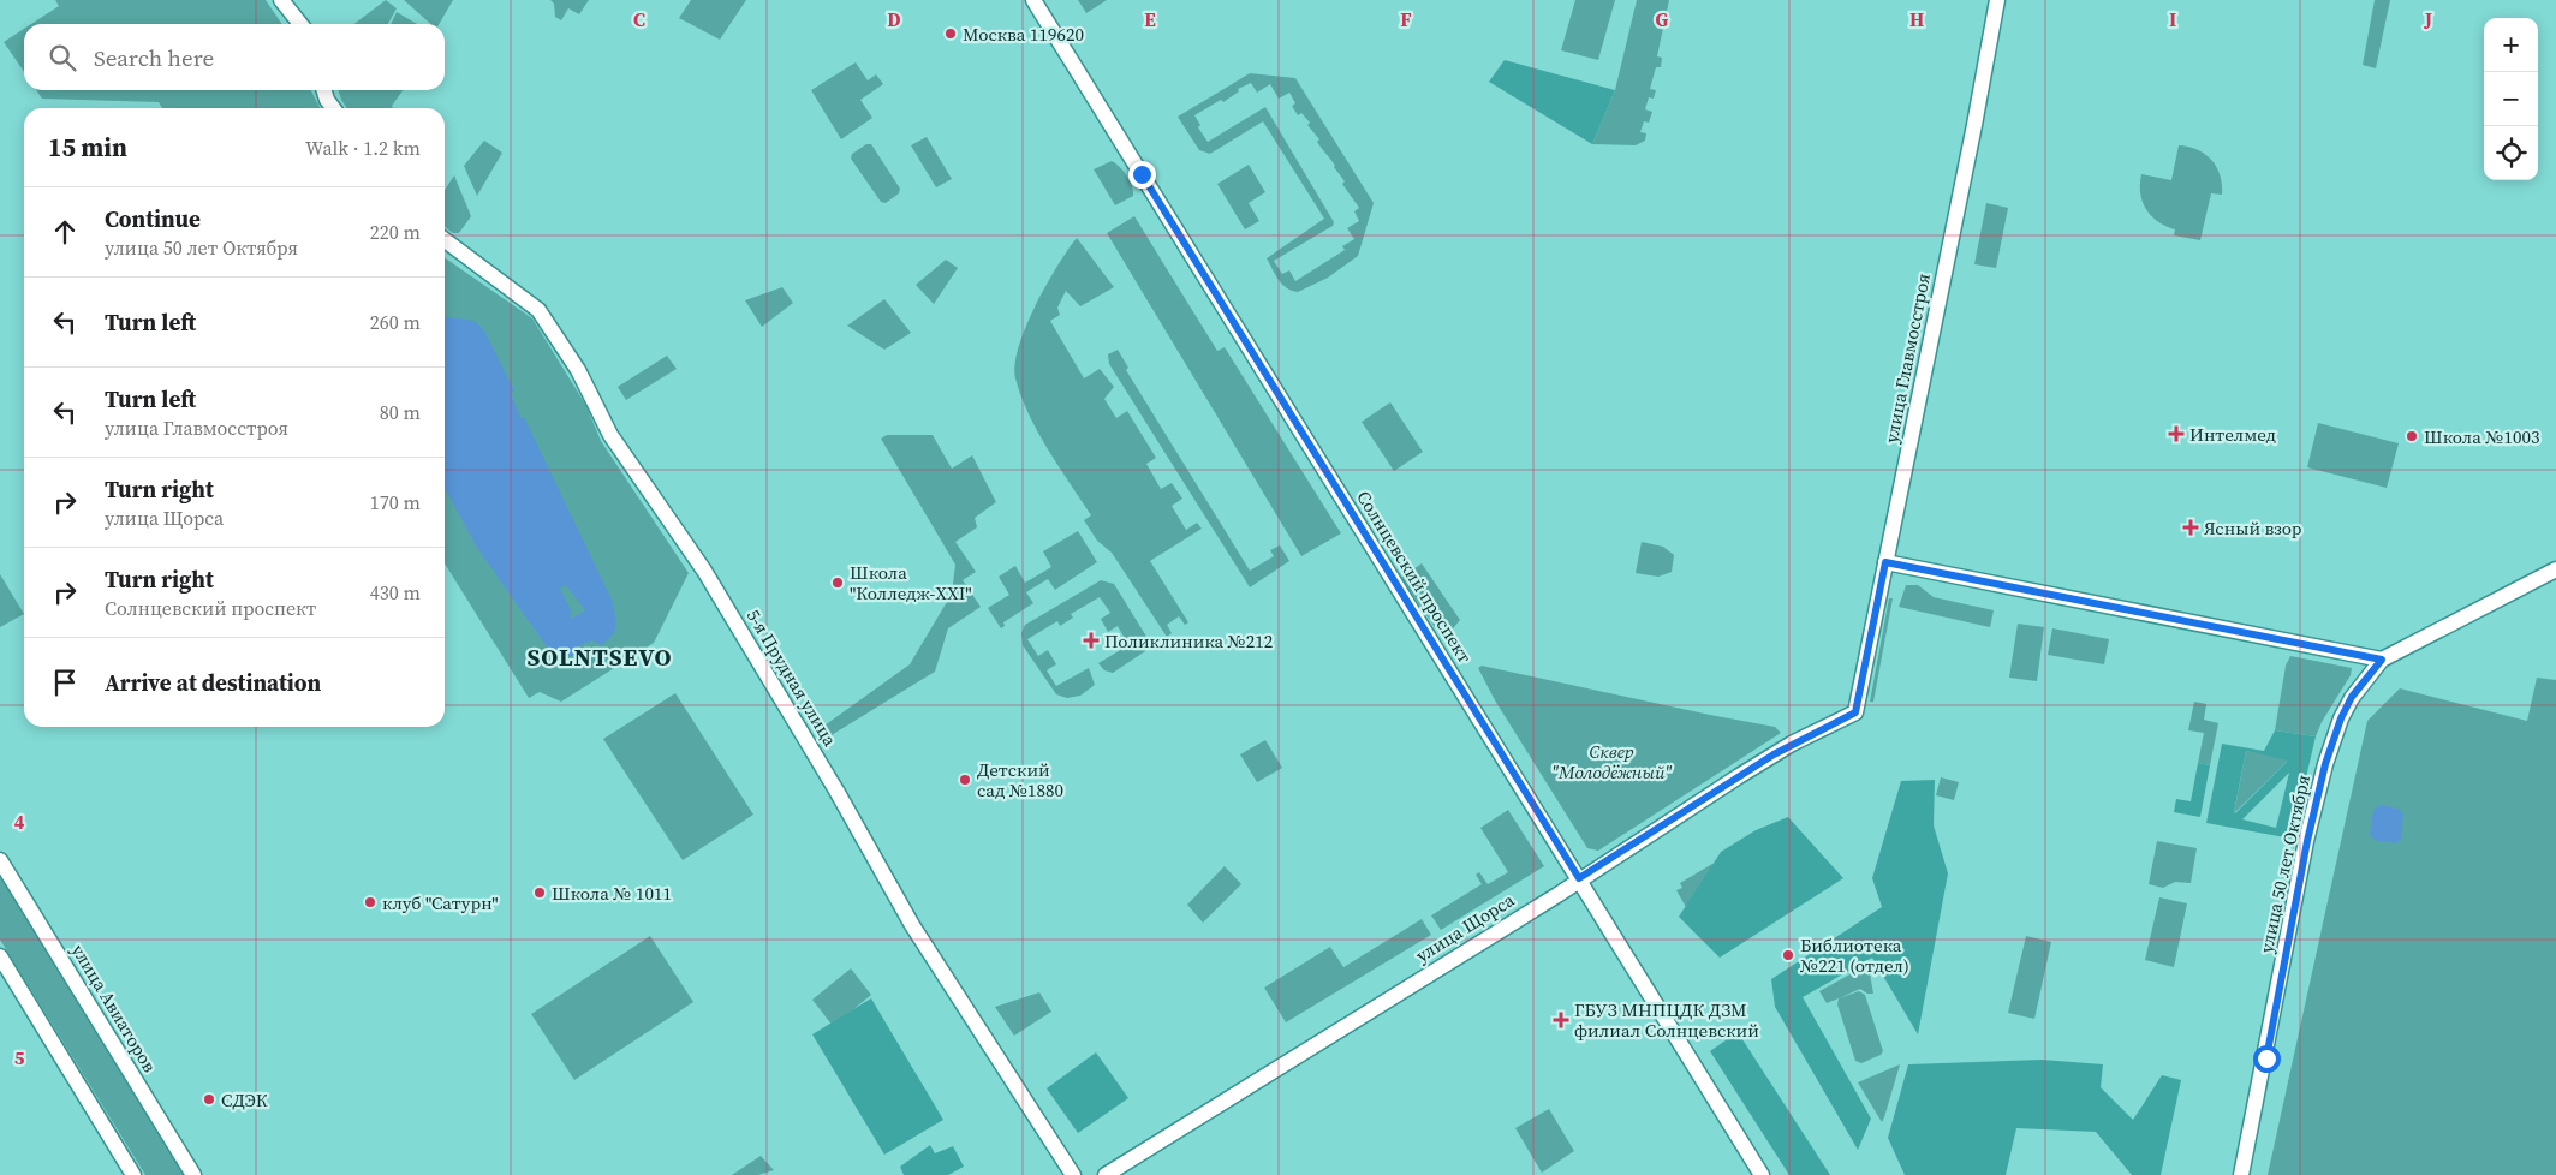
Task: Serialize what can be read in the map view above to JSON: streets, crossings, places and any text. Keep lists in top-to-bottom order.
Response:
{
  "streets": {
    "street": [
      "улица Главмосстроя",
      "Солнцевский проспект",
      "5-я Прудная улица",
      "улица 50 лет Октября",
      "улица Щорса",
      "улица Авиаторов"
    ]
  },
  "crossings": [
    ["улица Главмосстроя", "улица Щорса"],
    ["Солнцевский проспект", "улица Щорса"]
  ],
  "districts": ["SOLNTSEVO"],
  "parks": ["Сквер \"Молодёжный\""],
  "places": {
    "other": [
      "Москва 119620",
      "Школа №1003",
      "Школа \"Колледж-XXI\"",
      "Детский сад №1880",
      "Школа № 1011",
      "клуб \"Сатурн\"",
      "Библиотека №221 (отдел)",
      "СДЭК"
    ],
    "health": [
      "Интелмед",
      "Ясный взор",
      "Поликлиника №212",
      "ГБУЗ МНПЦДК ДЗМ филиал Солнцевский"
    ]
  },
  "page": {
    "map_buttons": ["+", "−"],
    "search": "Search here",
    "heading": ["15 min", "Walk · 1.2 km"],
    "list": [
      ["Continue", "улица 50 лет Октября", "220 m"],
      ["Turn left", "260 m"],
      ["Turn left", "улица Главмосстроя", "80 m"],
      ["Turn right", "улица Щорса", "170 m"],
      ["Turn right", "Солнцевский проспект", "430 m"],
      "Arrive at destination"
    ]
  },
  "grid": {
    "columns": [
      "C",
      "D",
      "E",
      "F",
      "G",
      "H",
      "I",
      "J"
    ],
    "rows": ["4", "5"]
  }
}
